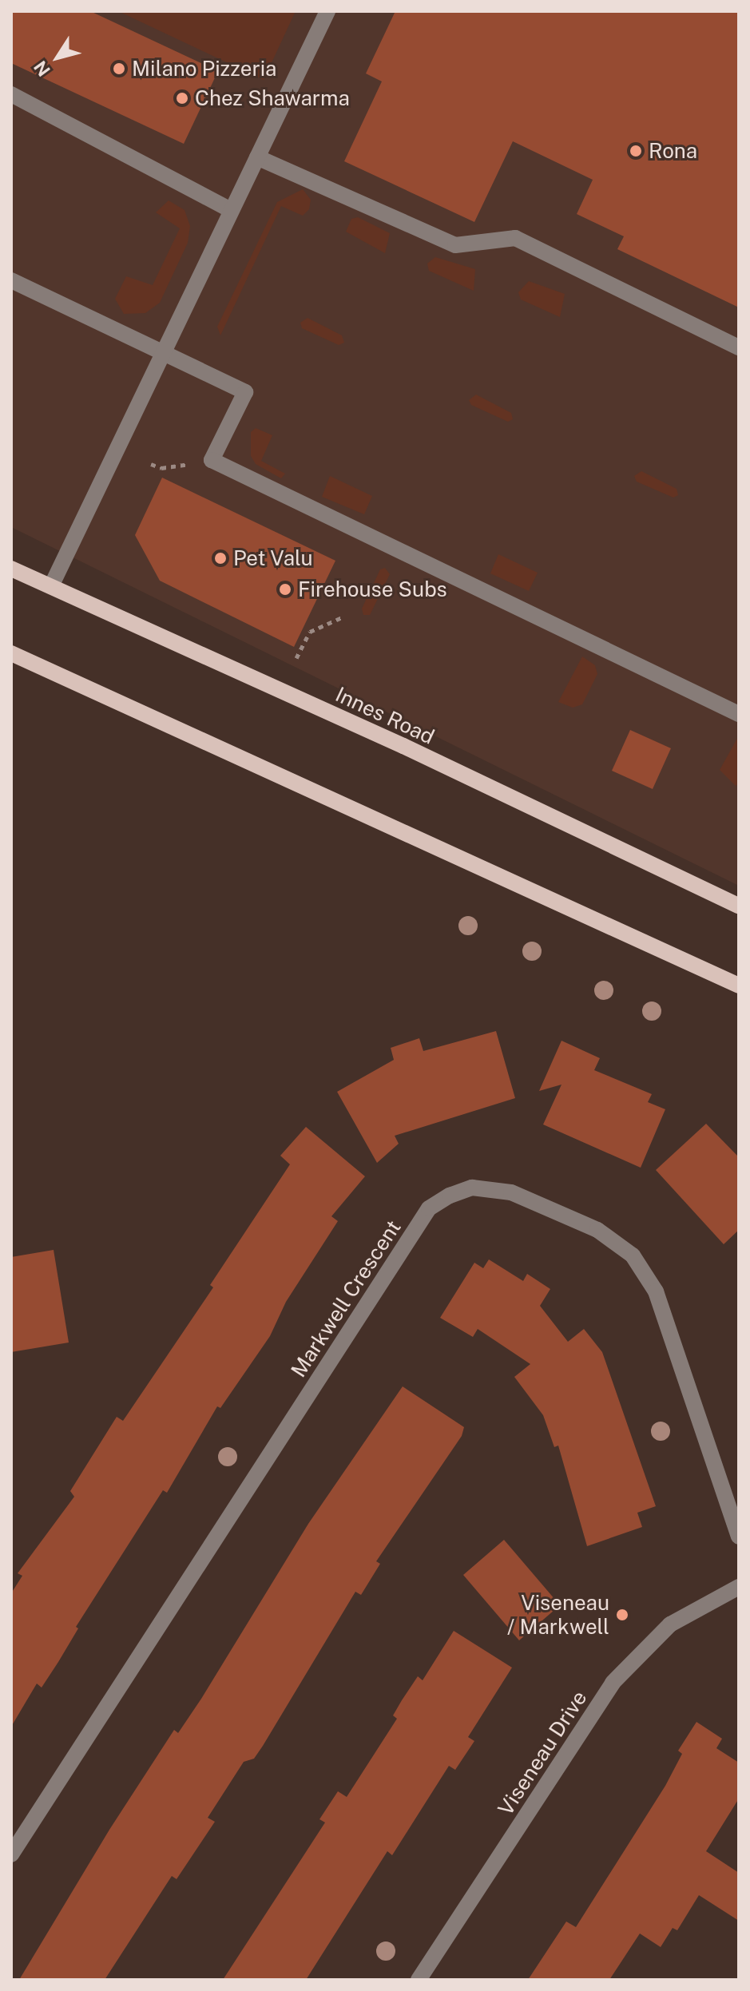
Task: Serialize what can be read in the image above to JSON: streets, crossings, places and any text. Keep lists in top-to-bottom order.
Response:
{
  "streets": {
    "main road": ["Innes Road"],
    "street": ["Markwell Crescent", "Viseneau Drive"]
  },
  "places": [
    "Milano Pizzeria",
    "Chez Shawarma",
    "Rona",
    "Pet Valu",
    "Firehouse Subs",
    "Viseneau / Markwell"
  ],
  "north": "bottom left"
}
